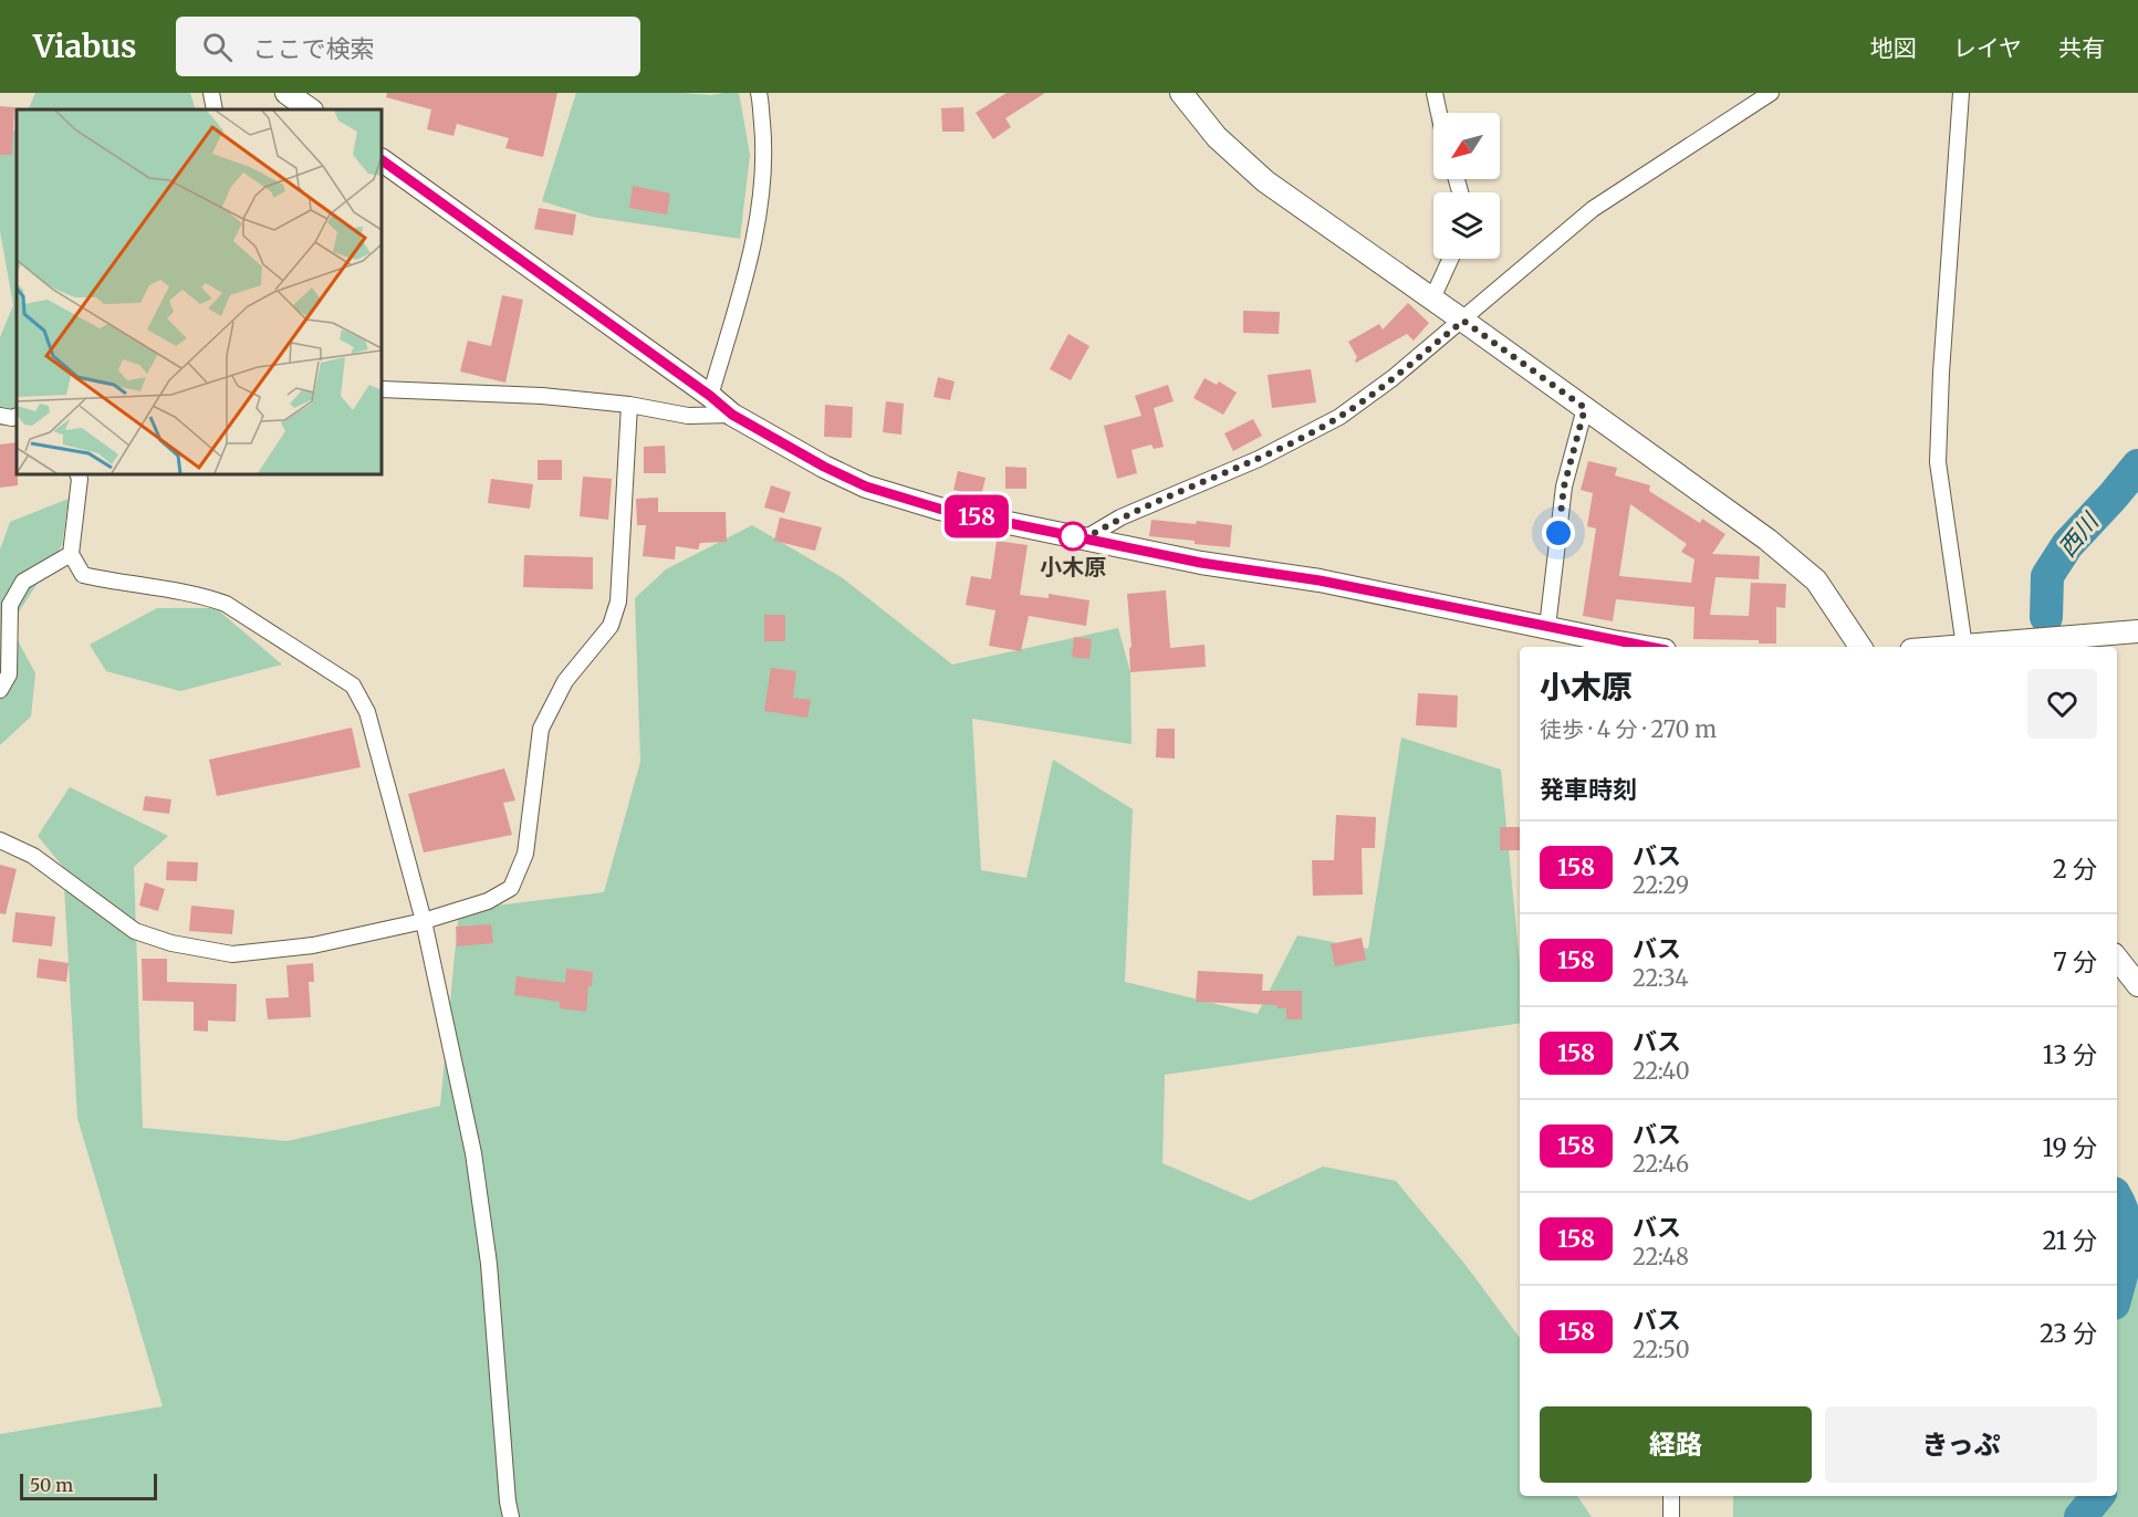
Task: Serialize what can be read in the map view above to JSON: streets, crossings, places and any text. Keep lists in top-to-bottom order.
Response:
{
  "water": ["西川"],
  "places": ["小木原"],
  "lines": ["bus line 158"],
  "scale_bar": "50 m",
  "north": "bottom left",
  "page": {
    "header": "Viabus",
    "search": "ここで検索",
    "nav": ["地図", "レイヤ", "共有"],
    "on_map": "158",
    "heading": [
      ["小木原", "徒歩 · 4 分 · 270 m"],
      "発車時刻"
    ],
    "list": [
      {
        "mark": "158",
        "name": "バス",
        "note": "22:29",
        "value": "2 分"
      },
      {
        "mark": "158",
        "name": "バス",
        "note": "22:34",
        "value": "7 分"
      },
      {
        "mark": "158",
        "name": "バス",
        "note": "22:40",
        "value": "13 分"
      },
      {
        "mark": "158",
        "name": "バス",
        "note": "22:46",
        "value": "19 分"
      },
      {
        "mark": "158",
        "name": "バス",
        "note": "22:48",
        "value": "21 分"
      },
      {
        "mark": "158",
        "name": "バス",
        "note": "22:50",
        "value": "23 分"
      }
    ],
    "buttons": ["経路", "きっぷ"],
    "scale": "50 m"
  }
}
